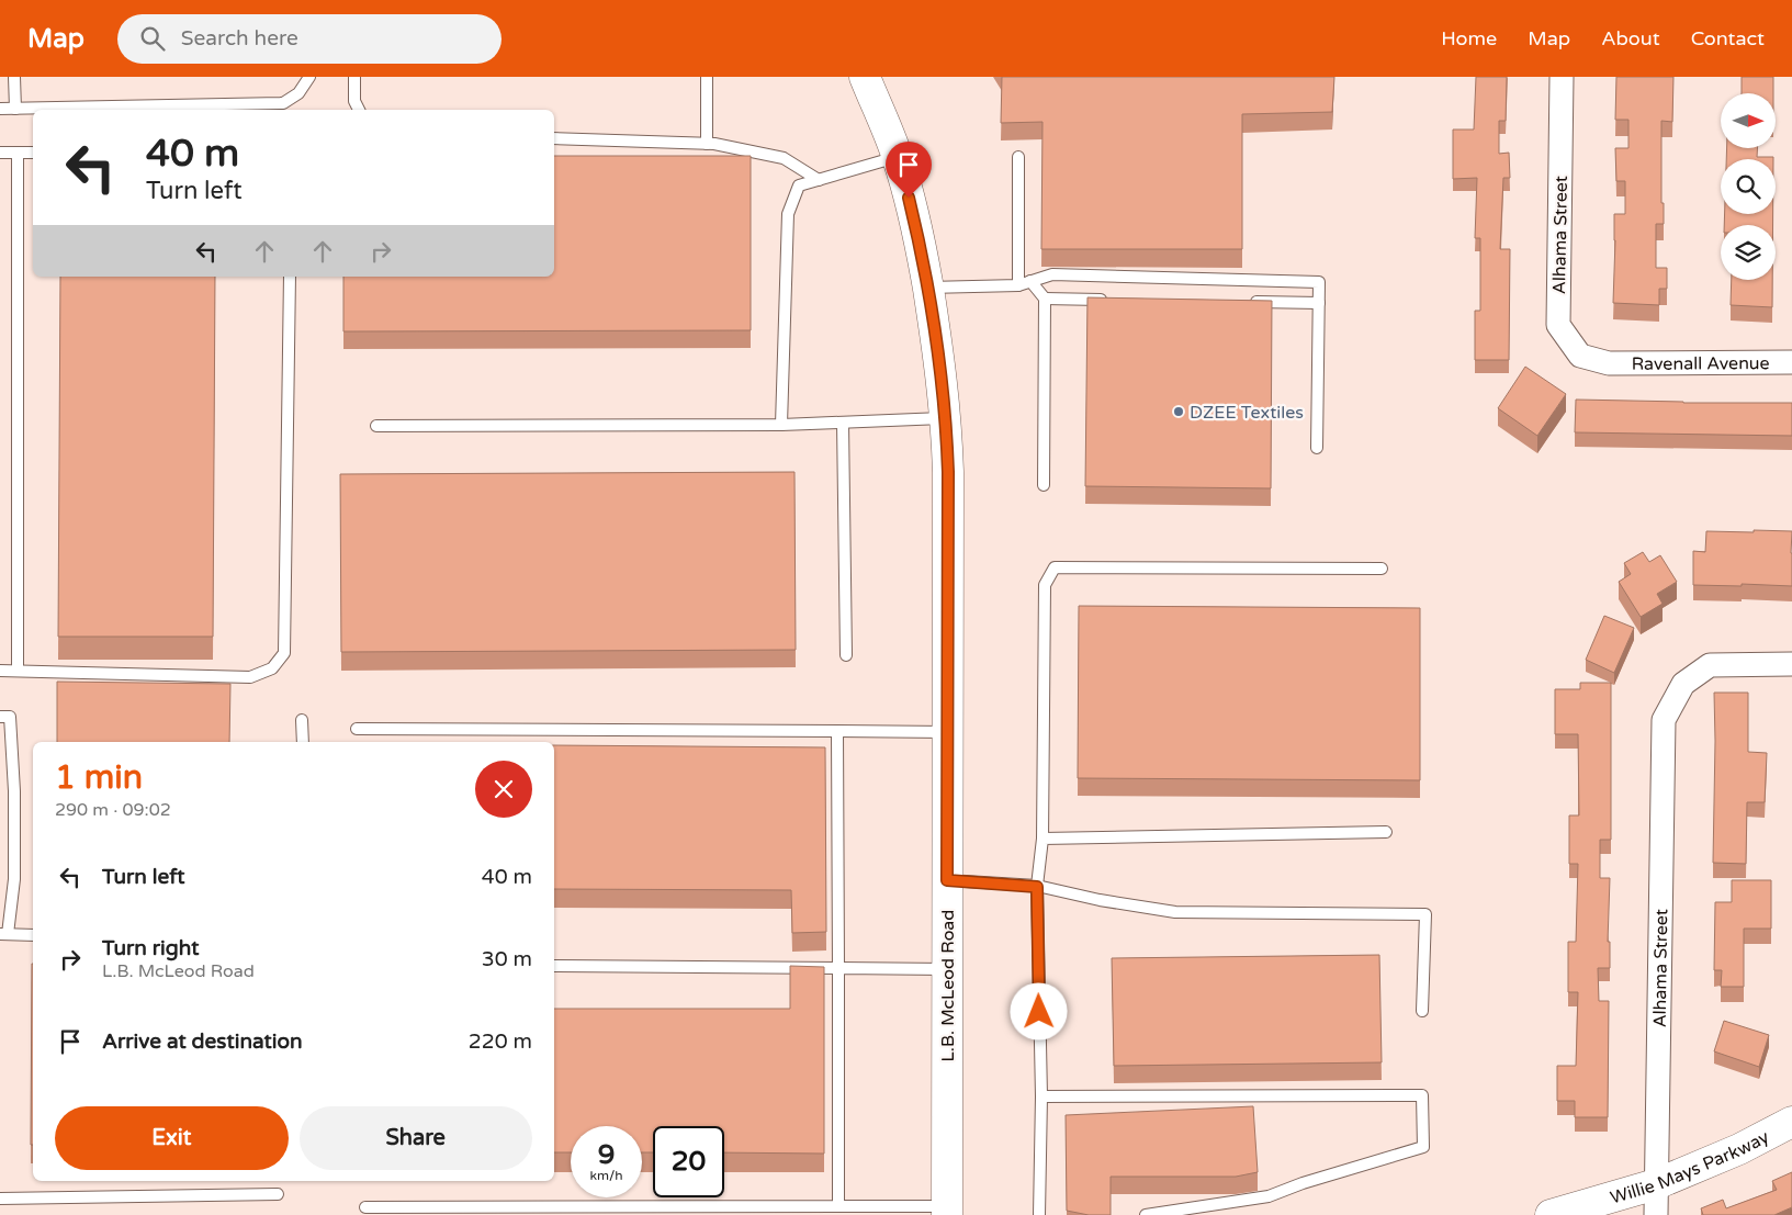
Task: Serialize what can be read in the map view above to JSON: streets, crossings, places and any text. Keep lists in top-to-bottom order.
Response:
{
  "streets": {
    "street": [
      "Alhama Street",
      "Ravenall Avenue",
      "L.B. McLeod Road",
      "Willie Mays Parkway"
    ]
  },
  "crossings": [
    ["Alhama Street", "Ravenall Avenue"],
    ["Alhama Street", "Willie Mays Parkway"]
  ],
  "places": ["DZEE Textiles"],
  "north": "right",
  "page": {
    "header": "Map",
    "search": "Search here",
    "nav": [
      "Home",
      "Map",
      "About",
      "Contact"
    ],
    "turn": ["40 m", "Turn left"],
    "heading": ["1 min", "290 m · 09:02"],
    "list": [
      {
        "name": "Turn left",
        "value": "40 m"
      },
      {
        "name": "Turn right",
        "note": "L.B. McLeod Road",
        "value": "30 m"
      },
      {
        "name": "Arrive at destination",
        "value": "220 m"
      }
    ],
    "buttons": ["Exit", "Share"],
    "speed": "9 km/h",
    "limit": "20"
  }
}
